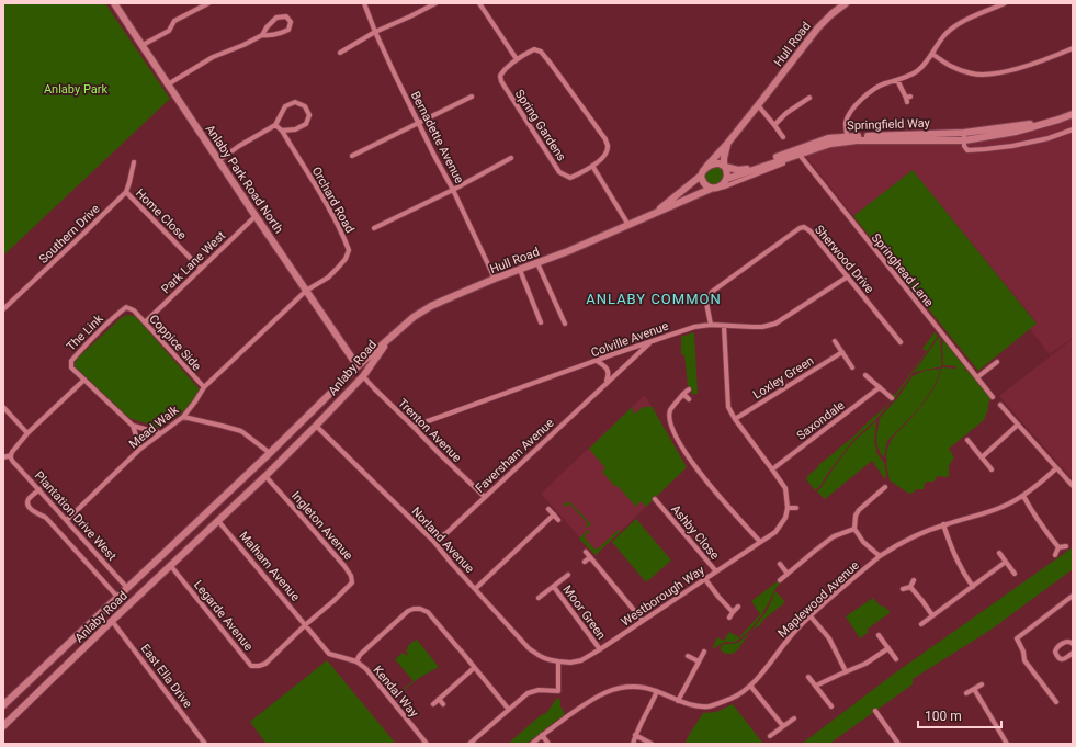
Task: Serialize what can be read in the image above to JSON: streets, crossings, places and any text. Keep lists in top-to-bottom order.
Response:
{
  "streets": {
    "main road": [
      "Hull Road",
      "Springfield Way",
      "Anlaby Park Road North",
      "Anlaby Road"
    ],
    "street": [
      "Spring Gardens",
      "Bernadette Avenue",
      "Orchard Road",
      "Home Close",
      "Southern Drive",
      "Sherwood Drive",
      "Park Lane West",
      "Springhead Lane",
      "The Link",
      "Colville Avenue",
      "Coppice Side",
      "Loxley Green",
      "Saxondale",
      "Mead Walk",
      "Trenton Avenue",
      "Faversham Avenue",
      "Plantation Drive West",
      "Ingleton Avenue",
      "Ashby Close",
      "Norland Avenue",
      "Malham Avenue",
      "Westborough Way",
      "Maplewood Avenue",
      "Moor Green",
      "Legarde Avenue",
      "East Ella Drive",
      "Kendal Way"
    ]
  },
  "crossings": [
    ["Hull Road", "Springfield Way"],
    ["Hull Road", "Bernadette Avenue"],
    ["Hull Road", "Anlaby Road"],
    ["Springfield Way", "Springhead Lane"],
    ["Anlaby Park Road North", "Orchard Road"],
    ["Anlaby Park Road North", "Park Lane West"],
    ["Anlaby Park Road North", "Anlaby Road"],
    ["Anlaby Park Road North", "Mead Walk"],
    ["Orchard Road", "Mead Walk"],
    ["Home Close", "Southern Drive"],
    ["Home Close", "Park Lane West"],
    ["Sherwood Drive", "Colville Avenue"],
    ["Park Lane West", "Coppice Side"],
    ["The Link", "Coppice Side"],
    ["Colville Avenue", "Trenton Avenue"],
    ["Colville Avenue", "Faversham Avenue"],
    ["Coppice Side", "Mead Walk"],
    ["Anlaby Road", "Trenton Avenue"],
    ["Anlaby Road", "Plantation Drive West"],
    ["Anlaby Road", "Ingleton Avenue"],
    ["Anlaby Road", "Norland Avenue"],
    ["Anlaby Road", "Malham Avenue"],
    ["Anlaby Road", "Legarde Avenue"],
    ["Anlaby Road", "East Ella Drive"],
    ["Mead Walk", "Plantation Drive West"],
    ["Trenton Avenue", "Faversham Avenue"],
    ["Faversham Avenue", "Norland Avenue"],
    ["Ingleton Avenue", "Malham Avenue"],
    ["Ingleton Avenue", "Legarde Avenue"],
    ["Ingleton Avenue", "Kendal Way"],
    ["Ashby Close", "Westborough Way"],
    ["Norland Avenue", "Westborough Way"],
    ["Malham Avenue", "Legarde Avenue"],
    ["Malham Avenue", "Kendal Way"],
    ["Westborough Way", "Moor Green"],
    ["Legarde Avenue", "Kendal Way"]
  ],
  "districts": ["ANLABY COMMON"],
  "parks": ["Anlaby Park"],
  "scale_bar": "100 m"
}
